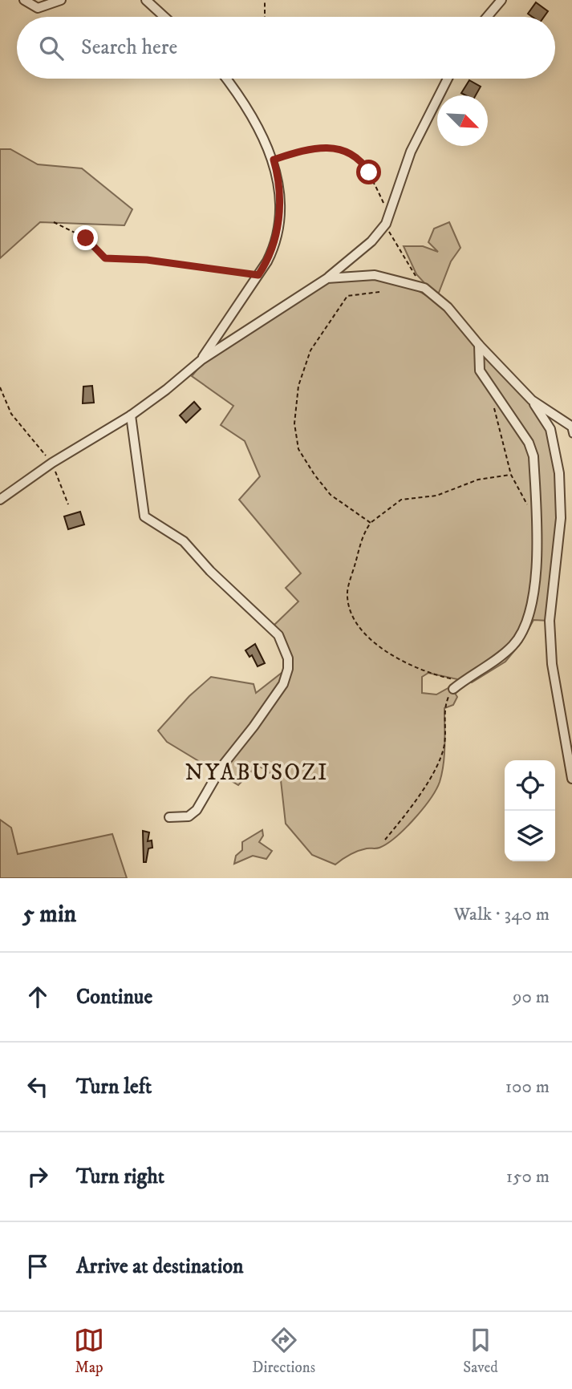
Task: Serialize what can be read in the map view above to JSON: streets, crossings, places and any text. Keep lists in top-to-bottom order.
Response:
{
  "districts": ["NYABUSOZI"],
  "north": "bottom right",
  "page": {
    "search": "Search here",
    "heading": ["5 min", "Walk · 340 m"],
    "list": [
      ["Continue", "90 m"],
      ["Turn left", "100 m"],
      ["Turn right", "150 m"],
      "Arrive at destination"
    ],
    "nav": ["Map", "Directions", "Saved"]
  }
}
